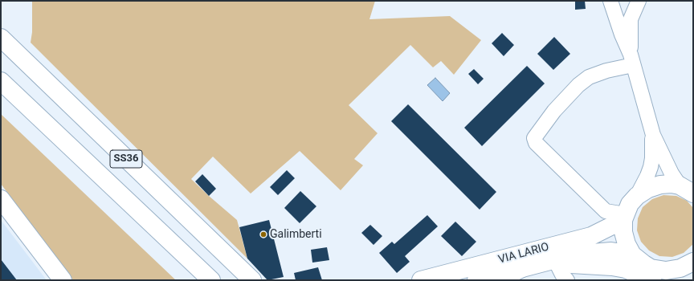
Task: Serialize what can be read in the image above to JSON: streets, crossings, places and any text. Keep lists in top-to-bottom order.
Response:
{
  "streets": {
    "main road": ["SS36", "VIA LARIO"]
  },
  "places": ["Galimberti"]
}
